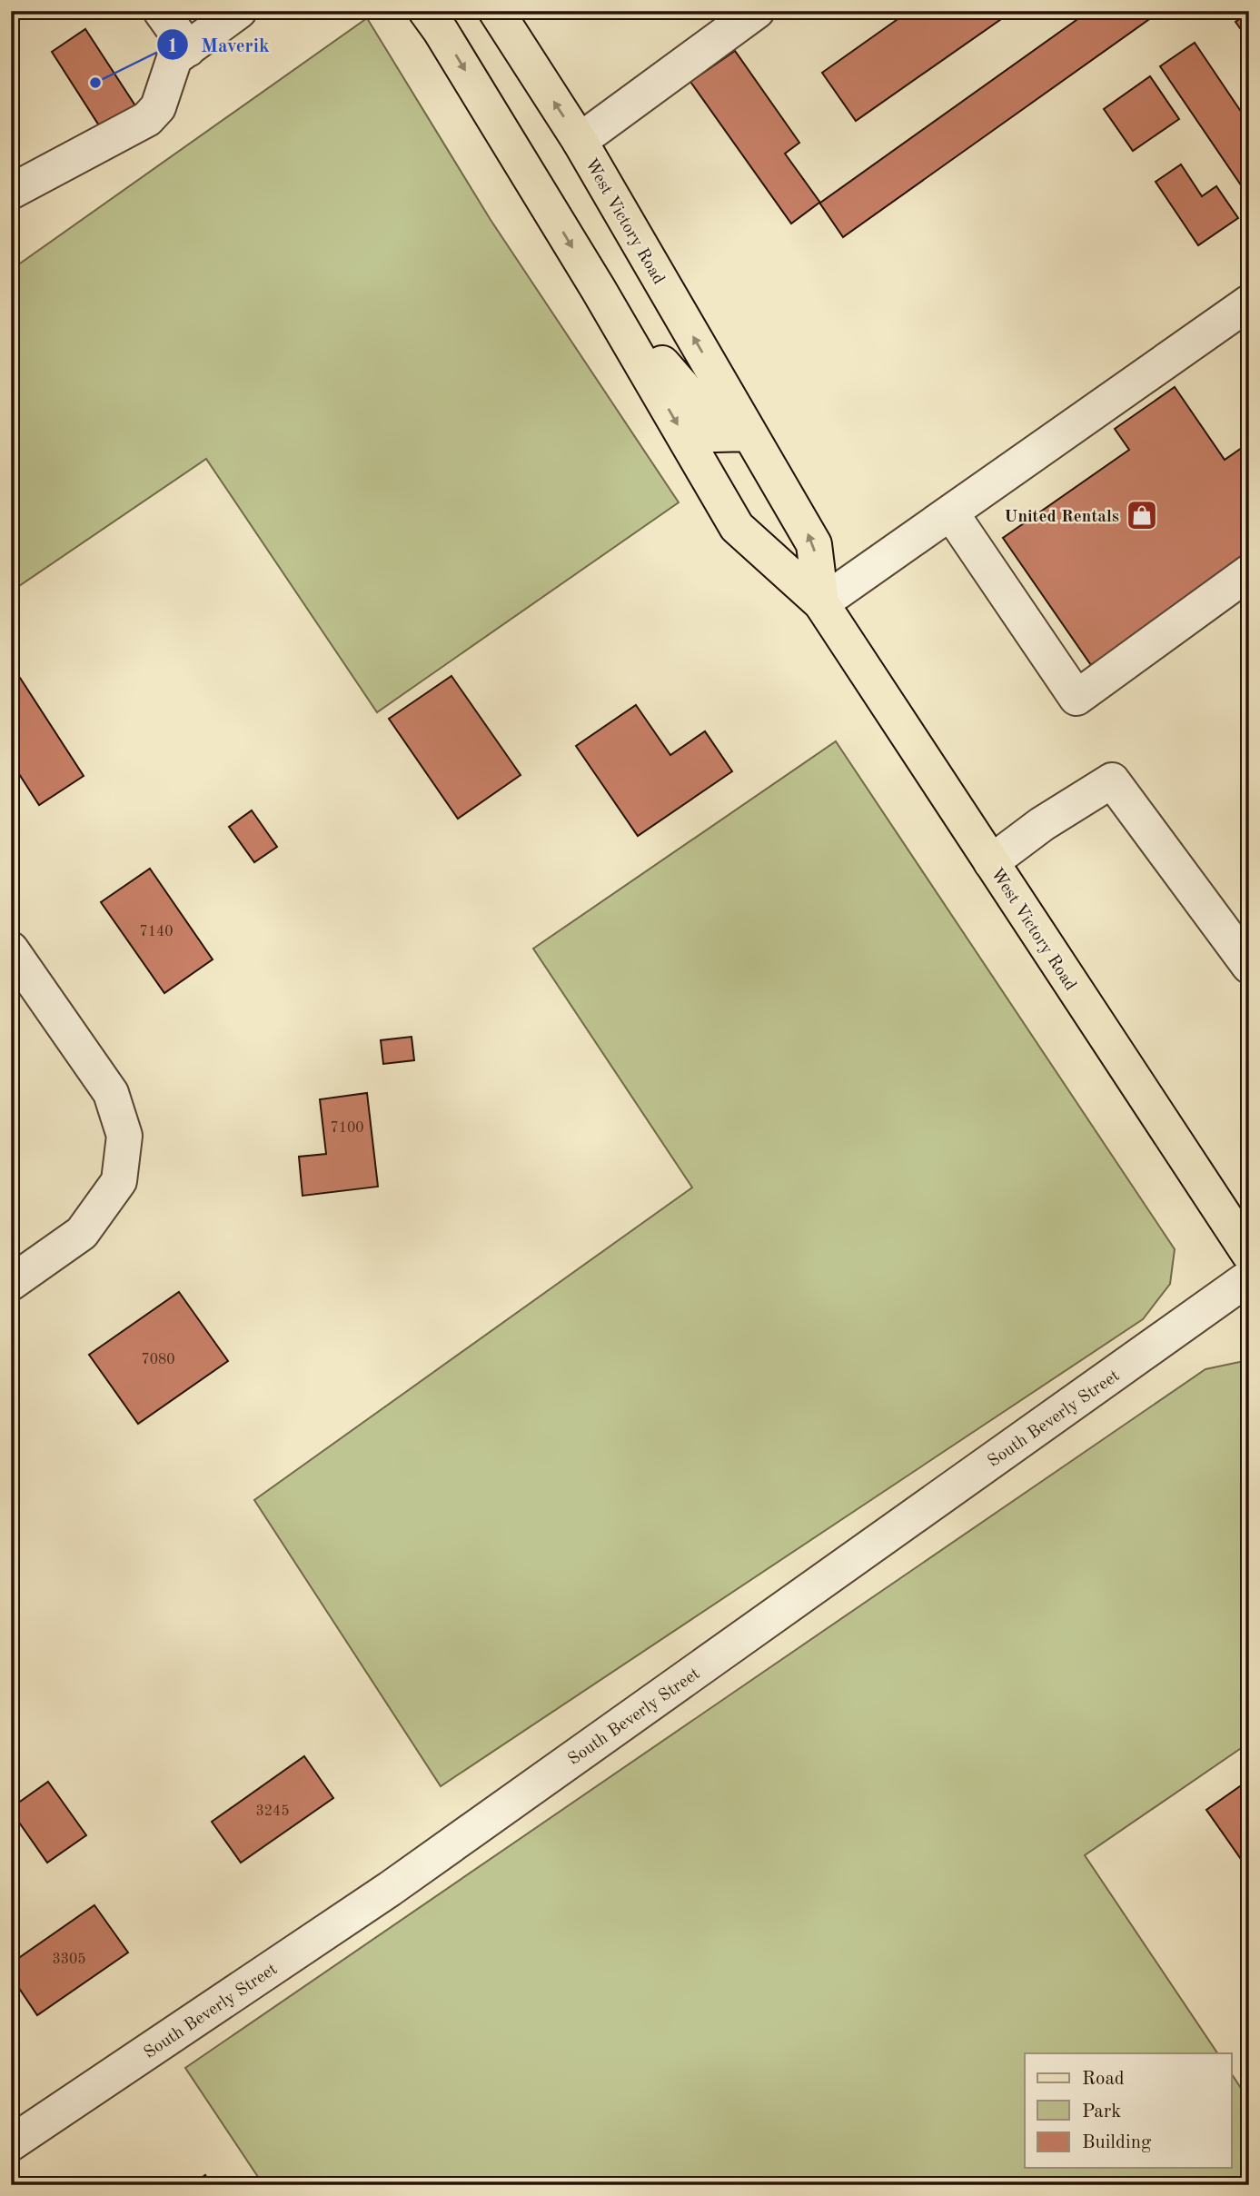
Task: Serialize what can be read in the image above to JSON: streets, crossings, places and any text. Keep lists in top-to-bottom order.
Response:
{
  "streets": {
    "main road": ["West Victory Road"],
    "street": ["South Beverly Street"]
  },
  "places": {
    "other": ["Maverik"],
    "shop": ["United Rentals"]
  },
  "house_numbers": [
    "7140",
    "7100",
    "7080",
    "3245",
    "3305"
  ],
  "legend": ["Road", "Park", "Building"]
}
